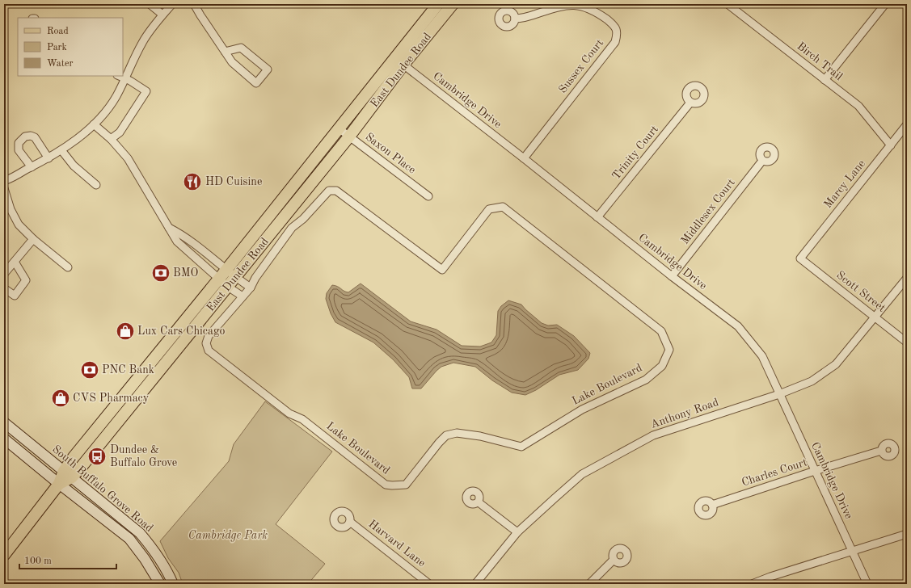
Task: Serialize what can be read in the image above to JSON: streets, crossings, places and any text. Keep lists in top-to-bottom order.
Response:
{
  "streets": {
    "main road": ["East Dundee Road", "South Buffalo Grove Road"],
    "street": [
      "Birch Trail",
      "Sussex Court",
      "Cambridge Drive",
      "Trinity Court",
      "Saxon Place",
      "Marcy Lane",
      "Middlesex Court",
      "Scott Street",
      "Lake Boulevard",
      "Anthony Road",
      "Charles Court",
      "Harvard Lane"
    ]
  },
  "crossings": [
    ["Birch Trail", "Marcy Lane"],
    ["Sussex Court", "Cambridge Drive"],
    ["East Dundee Road", "Cambridge Drive"],
    ["East Dundee Road", "Saxon Place"],
    ["East Dundee Road", "South Buffalo Grove Road"],
    ["Cambridge Drive", "Trinity Court"],
    ["Cambridge Drive", "Middlesex Court"],
    ["Cambridge Drive", "Anthony Road"],
    ["Cambridge Drive", "Charles Court"],
    ["Marcy Lane", "Scott Street"],
    ["Scott Street", "Anthony Road"]
  ],
  "parks": ["Cambridge Park"],
  "places": {
    "restaurant": ["HD Cuisine"],
    "bank": ["BMO", "PNC Bank"],
    "shop": ["Lux Cars Chicago", "CVS Pharmacy"],
    "bus stop": ["Dundee & Buffalo Grove"]
  },
  "legend": ["Road", "Park", "Water"],
  "scale_bar": "100 m"
}
